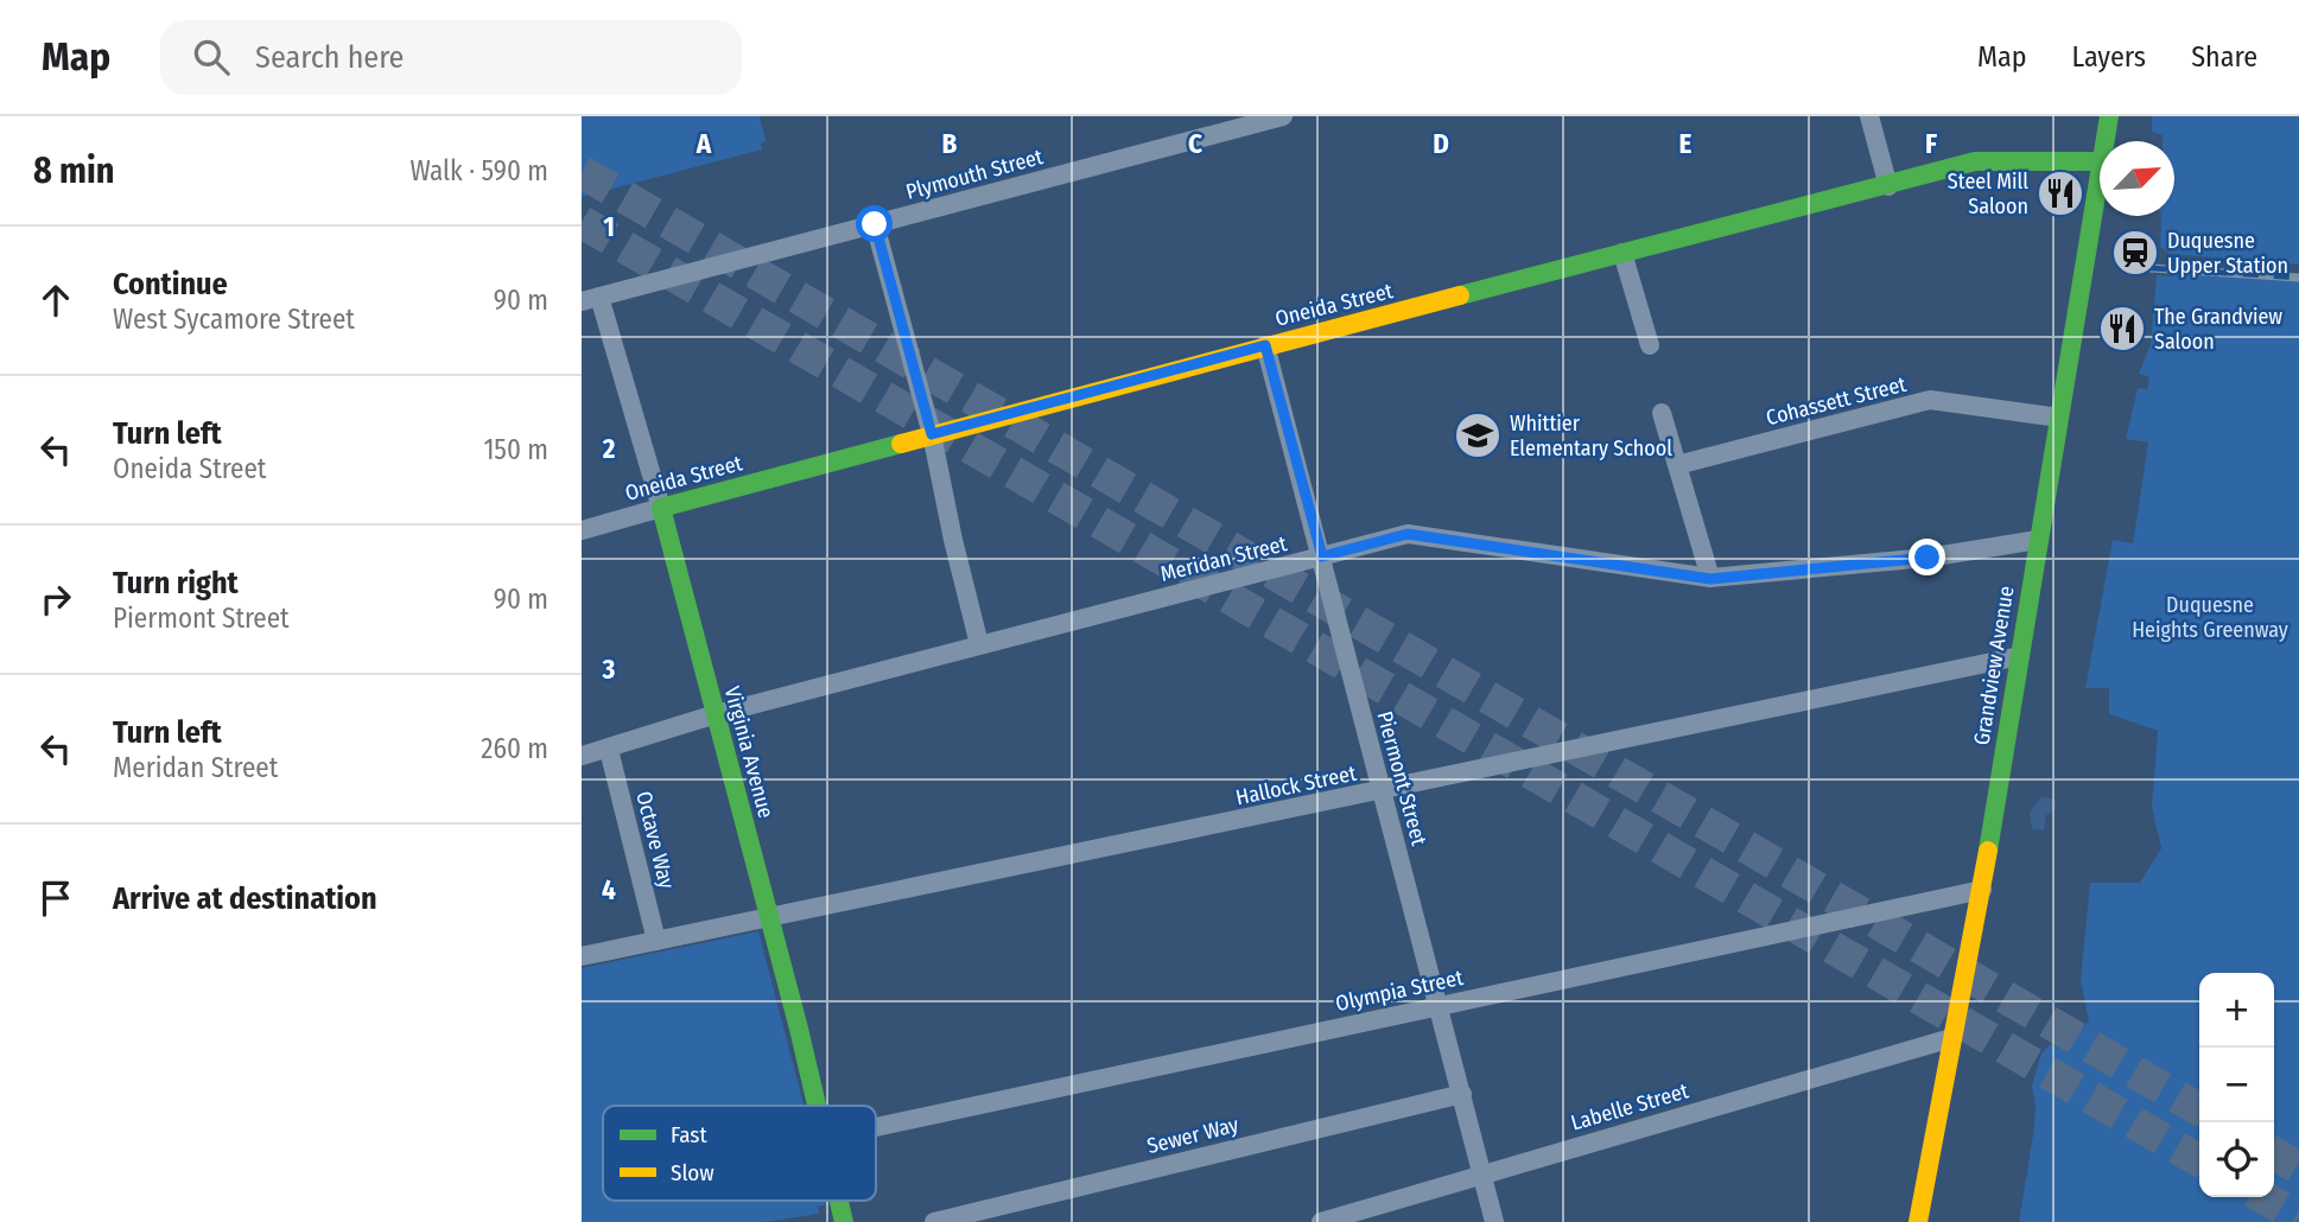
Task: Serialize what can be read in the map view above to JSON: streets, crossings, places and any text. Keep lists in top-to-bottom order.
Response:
{
  "streets": {
    "street": [
      "Plymouth Street",
      "Oneida Street",
      "Cohassett Street",
      "Meridan Street",
      "Grandview Avenue",
      "Virginia Avenue",
      "Piermont Street",
      "Hallock Street",
      "Octave Way",
      "Olympia Street",
      "Labelle Street",
      "Sewer Way"
    ]
  },
  "crossings": [
    ["Plymouth Street", "Virginia Avenue"],
    ["Oneida Street", "Virginia Avenue"],
    ["Oneida Street", "Piermont Street"],
    ["Cohassett Street", "Grandview Avenue"],
    ["Meridan Street", "Grandview Avenue"],
    ["Meridan Street", "Virginia Avenue"],
    ["Meridan Street", "Piermont Street"],
    ["Meridan Street", "Octave Way"],
    ["Grandview Avenue", "Hallock Street"],
    ["Grandview Avenue", "Olympia Street"],
    ["Grandview Avenue", "Labelle Street"],
    ["Virginia Avenue", "Hallock Street"],
    ["Piermont Street", "Hallock Street"],
    ["Piermont Street", "Olympia Street"],
    ["Piermont Street", "Labelle Street"],
    ["Piermont Street", "Sewer Way"],
    ["Hallock Street", "Octave Way"]
  ],
  "parks": ["Duquesne Heights Greenway"],
  "places": {
    "restaurant": ["Steel Mill Saloon", "The Grandview Saloon"],
    "station": ["Duquesne Upper Station"],
    "school or university": ["Whittier Elementary School"]
  },
  "legend": ["Fast", "Slow"],
  "north": "top right",
  "page": {
    "header": "Map",
    "search": "Search here",
    "nav": ["Map", "Layers", "Share"],
    "heading": ["8 min", "Walk · 590 m"],
    "list": [
      ["Continue", "West Sycamore Street", "90 m"],
      ["Turn left", "Oneida Street", "150 m"],
      ["Turn right", "Piermont Street", "90 m"],
      ["Turn left", "Meridan Street", "260 m"],
      "Arrive at destination"
    ],
    "map_buttons": ["+", "−"]
  },
  "grid": {
    "columns": [
      "A",
      "B",
      "C",
      "D",
      "E",
      "F"
    ],
    "rows": [
      "1",
      "2",
      "3",
      "4"
    ]
  }
}
